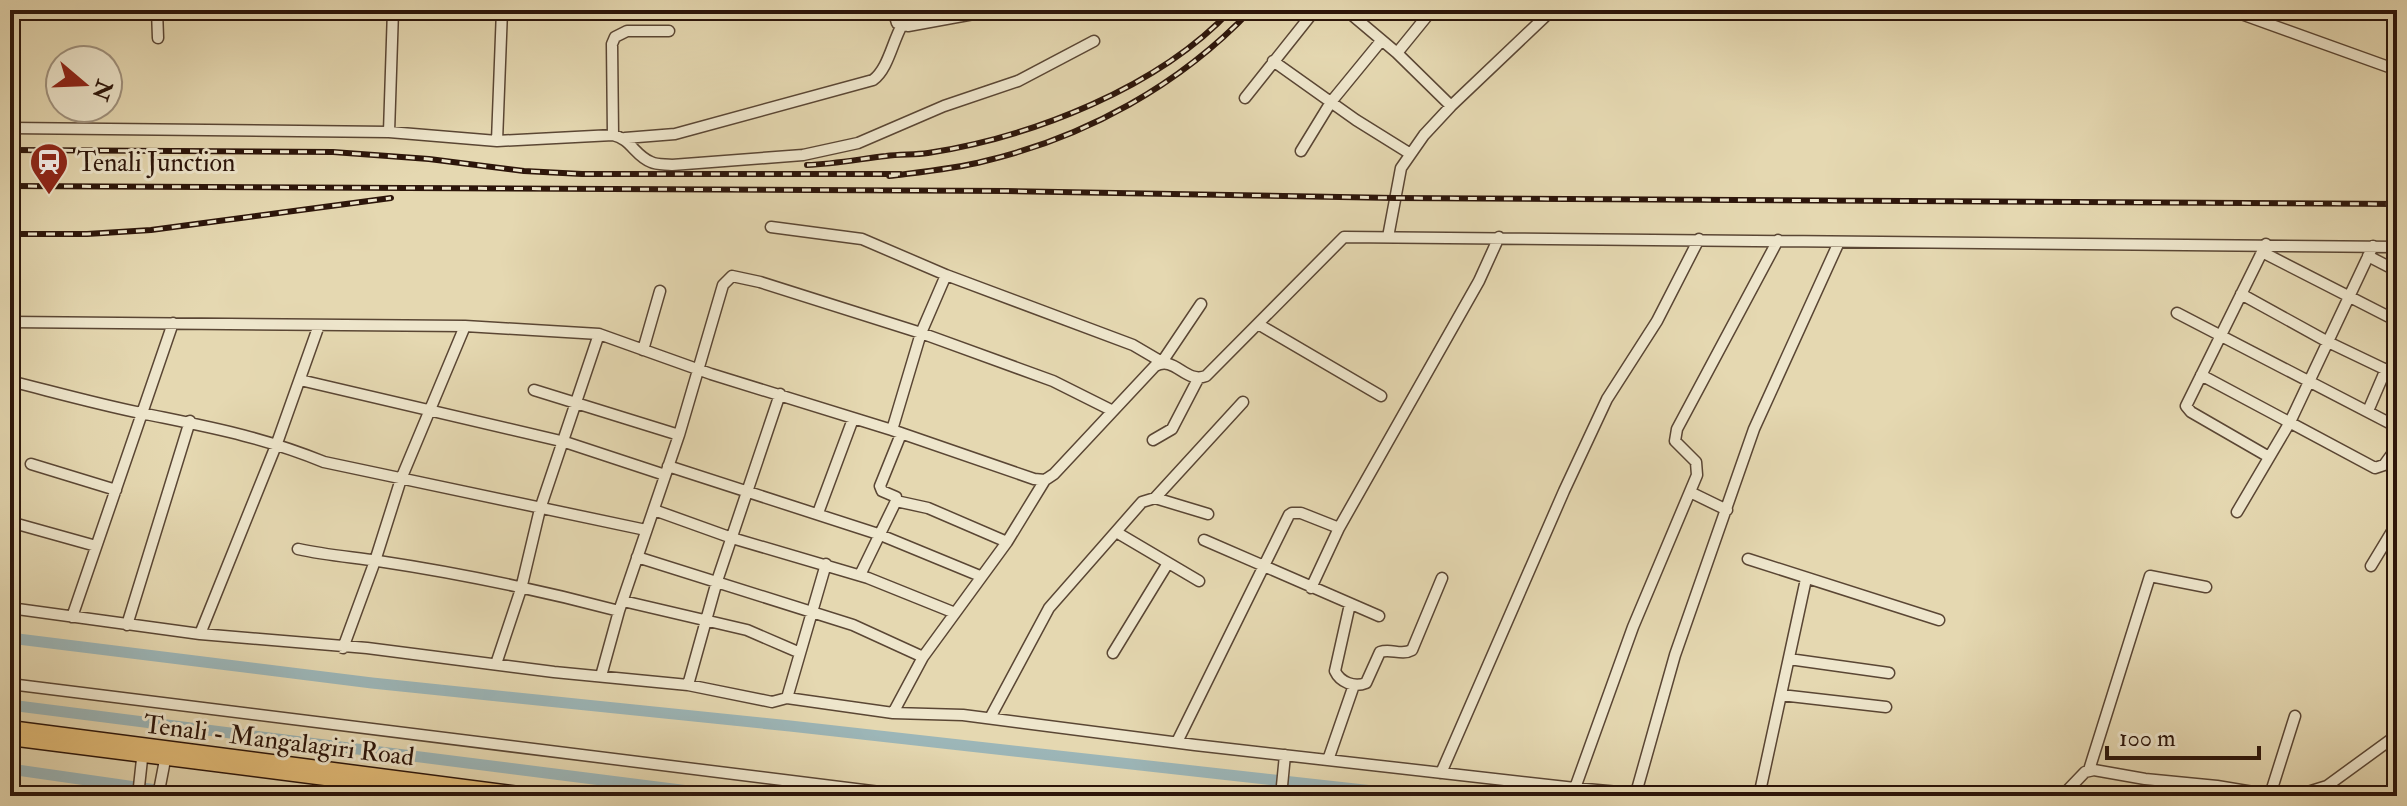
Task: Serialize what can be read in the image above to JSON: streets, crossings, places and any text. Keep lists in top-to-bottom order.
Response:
{
  "streets": {
    "main road": ["Tenali - Mangalagiri Road"]
  },
  "places": {
    "station": ["Tenali Junction"]
  },
  "scale_bar": "100 m",
  "north": "right"
}
